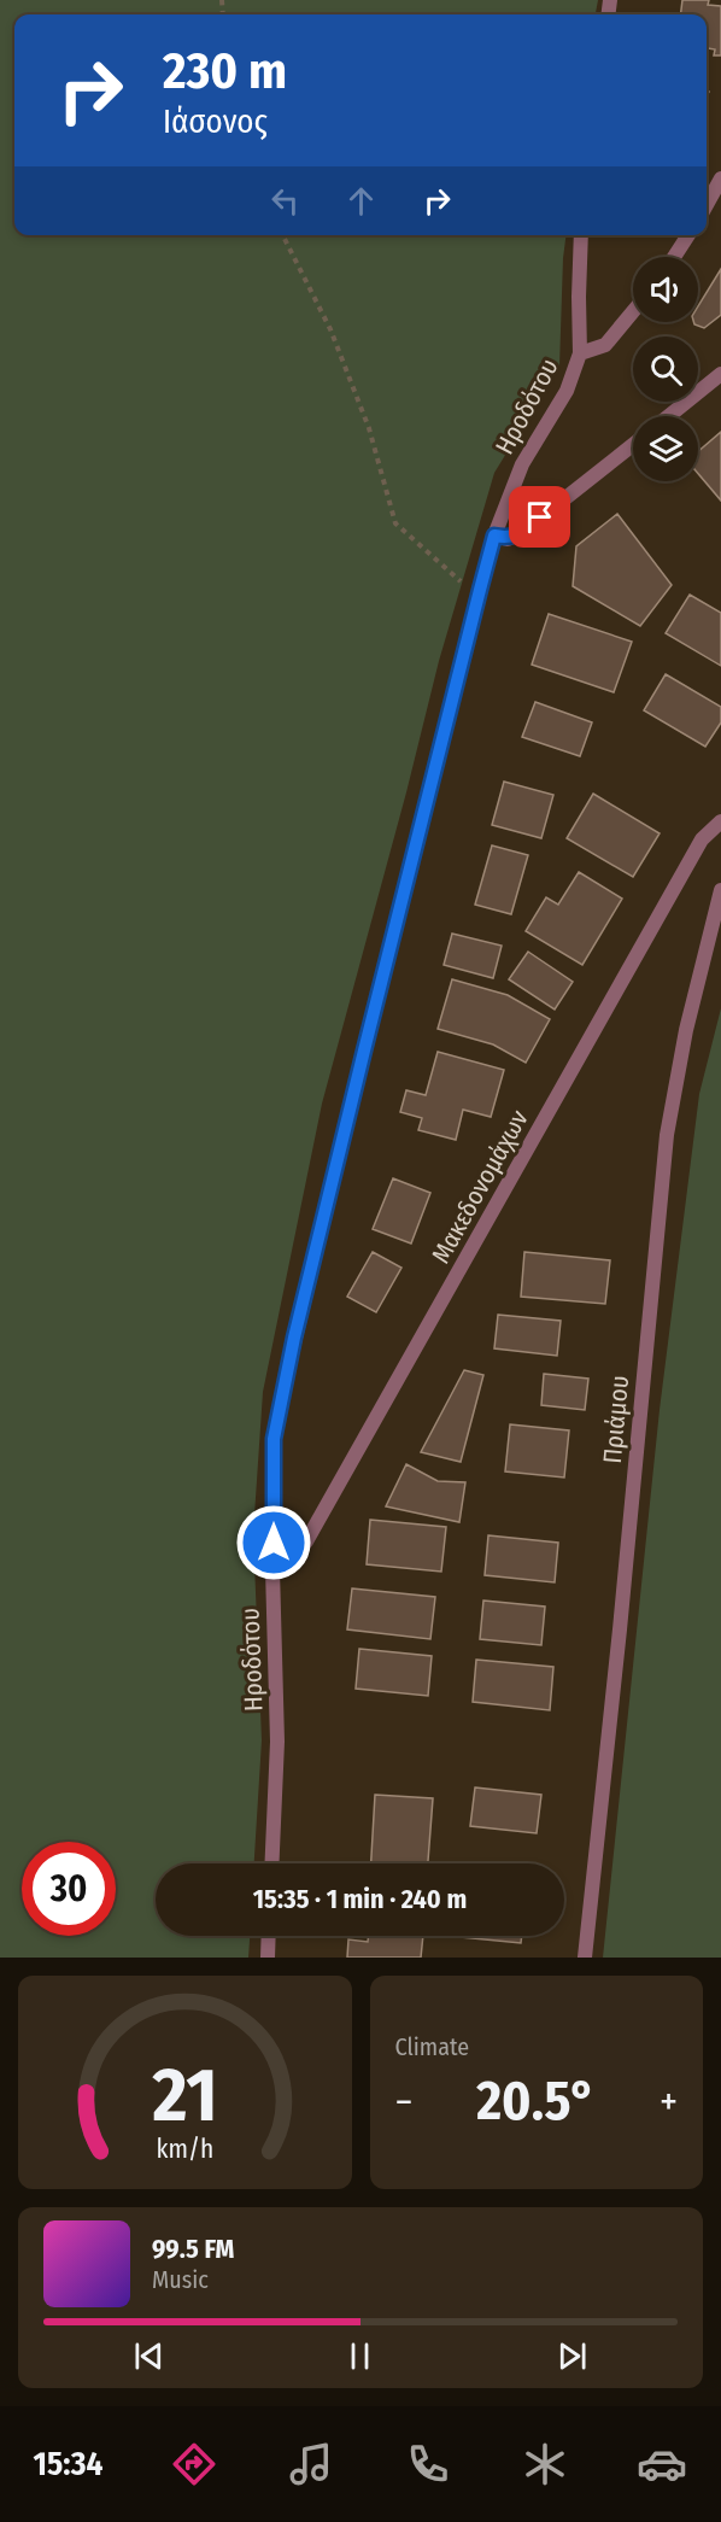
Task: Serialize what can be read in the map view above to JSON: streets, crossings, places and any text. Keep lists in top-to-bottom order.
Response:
{
  "streets": {
    "street": ["Ηροδότου", "Μακεδονομάχων", "Πριάμου"]
  },
  "crossings": [
    ["Ηροδότου", "Μακεδονομάχων"]
  ],
  "page": {
    "turn": ["230 m", "Ιάσονος"],
    "limit": "30",
    "trip": "15:35 · 1 min · 240 m",
    "tile": "Climate",
    "heat": ["−", "20.5°", "+"],
    "song": ["99.5 FM", "Music"],
    "tabs": "15:34",
    "gauge": ["21", "km/h"]
  }
}
